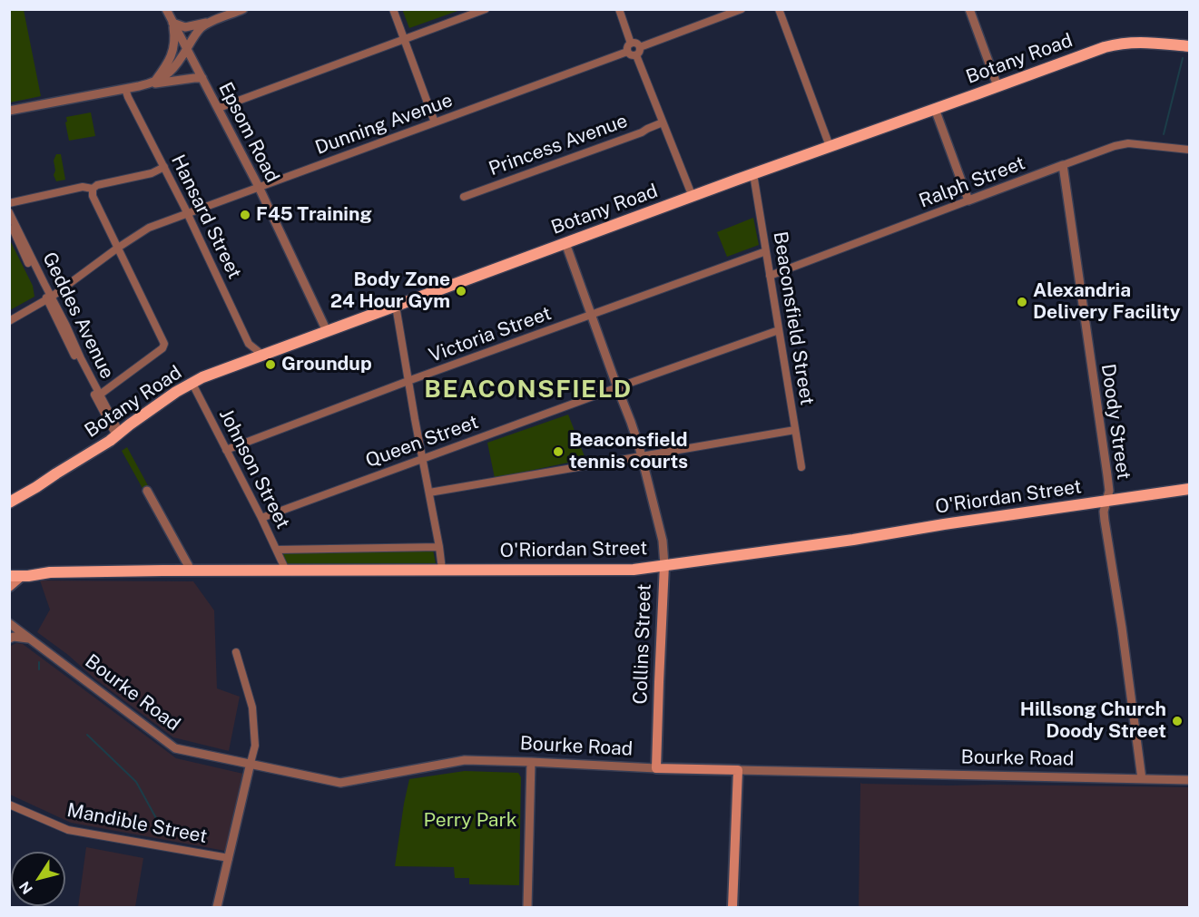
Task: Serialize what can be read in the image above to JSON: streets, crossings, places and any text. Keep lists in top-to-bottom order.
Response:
{
  "streets": {
    "main road": [
      "Botany Road",
      "O'Riordan Street",
      "Collins Street",
      "Bourke Road"
    ],
    "street": [
      "Dunning Avenue",
      "Epsom Road",
      "Princess Avenue",
      "Ralph Street",
      "Hansard Street",
      "Geddes Avenue",
      "Beaconsfield Street",
      "Victoria Street",
      "Doody Street",
      "Queen Street",
      "Johnson Street",
      "Mandible Street"
    ]
  },
  "crossings": [
    ["Botany Road", "Epsom Road"],
    ["Botany Road", "Hansard Street"],
    ["Botany Road", "Geddes Avenue"],
    ["Botany Road", "Beaconsfield Street"],
    ["Botany Road", "Johnson Street"],
    ["Botany Road", "Collins Street"],
    ["Dunning Avenue", "Epsom Road"],
    ["Dunning Avenue", "Hansard Street"],
    ["Dunning Avenue", "Geddes Avenue"],
    ["Ralph Street", "Beaconsfield Street"],
    ["Ralph Street", "Doody Street"],
    ["Beaconsfield Street", "Victoria Street"],
    ["Beaconsfield Street", "Queen Street"],
    ["Victoria Street", "Johnson Street"],
    ["Victoria Street", "Collins Street"],
    ["Doody Street", "O'Riordan Street"],
    ["Doody Street", "Bourke Road"],
    ["Queen Street", "Johnson Street"],
    ["Queen Street", "Collins Street"],
    ["Johnson Street", "O'Riordan Street"],
    ["O'Riordan Street", "Collins Street"],
    ["Collins Street", "Bourke Road"]
  ],
  "districts": ["BEACONSFIELD"],
  "parks": ["Perry Park"],
  "places": [
    "F45 Training",
    "Body Zone 24 Hour Gym",
    "Alexandria Delivery Facility",
    "Groundup",
    "Beaconsfield tennis courts",
    "Hillsong Church Doody Street"
  ],
  "north": "bottom left"
}
